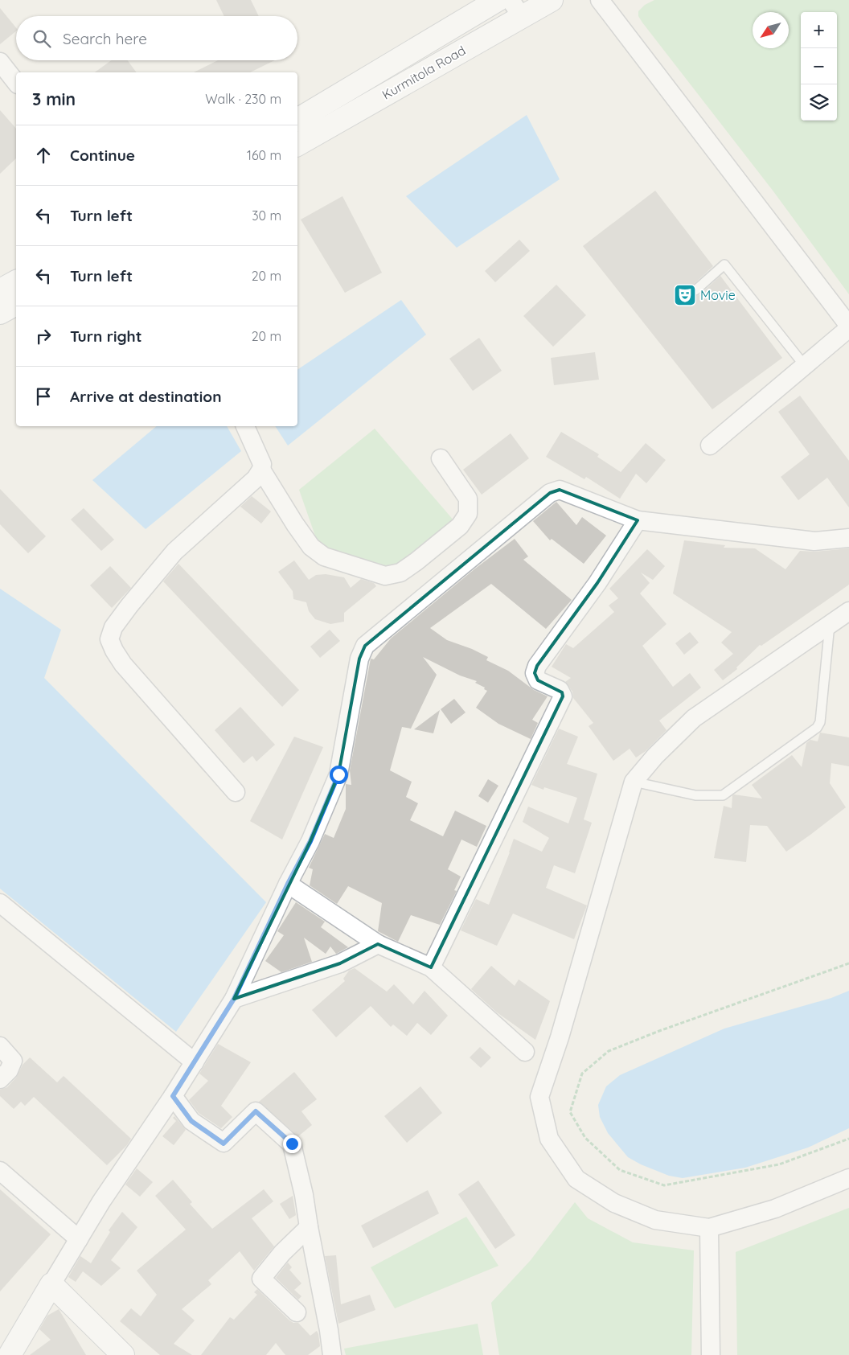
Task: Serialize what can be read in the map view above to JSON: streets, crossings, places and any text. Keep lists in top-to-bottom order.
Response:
{
  "streets": {
    "main road": ["Kurmitola Road"]
  },
  "places": {
    "theatre": ["Movie"]
  },
  "north": "bottom left",
  "page": {
    "map_buttons": ["+", "−"],
    "search": "Search here",
    "heading": ["3 min", "Walk · 230 m"],
    "list": [
      ["Continue", "160 m"],
      ["Turn left", "30 m"],
      ["Turn left", "20 m"],
      ["Turn right", "20 m"],
      "Arrive at destination"
    ]
  }
}
